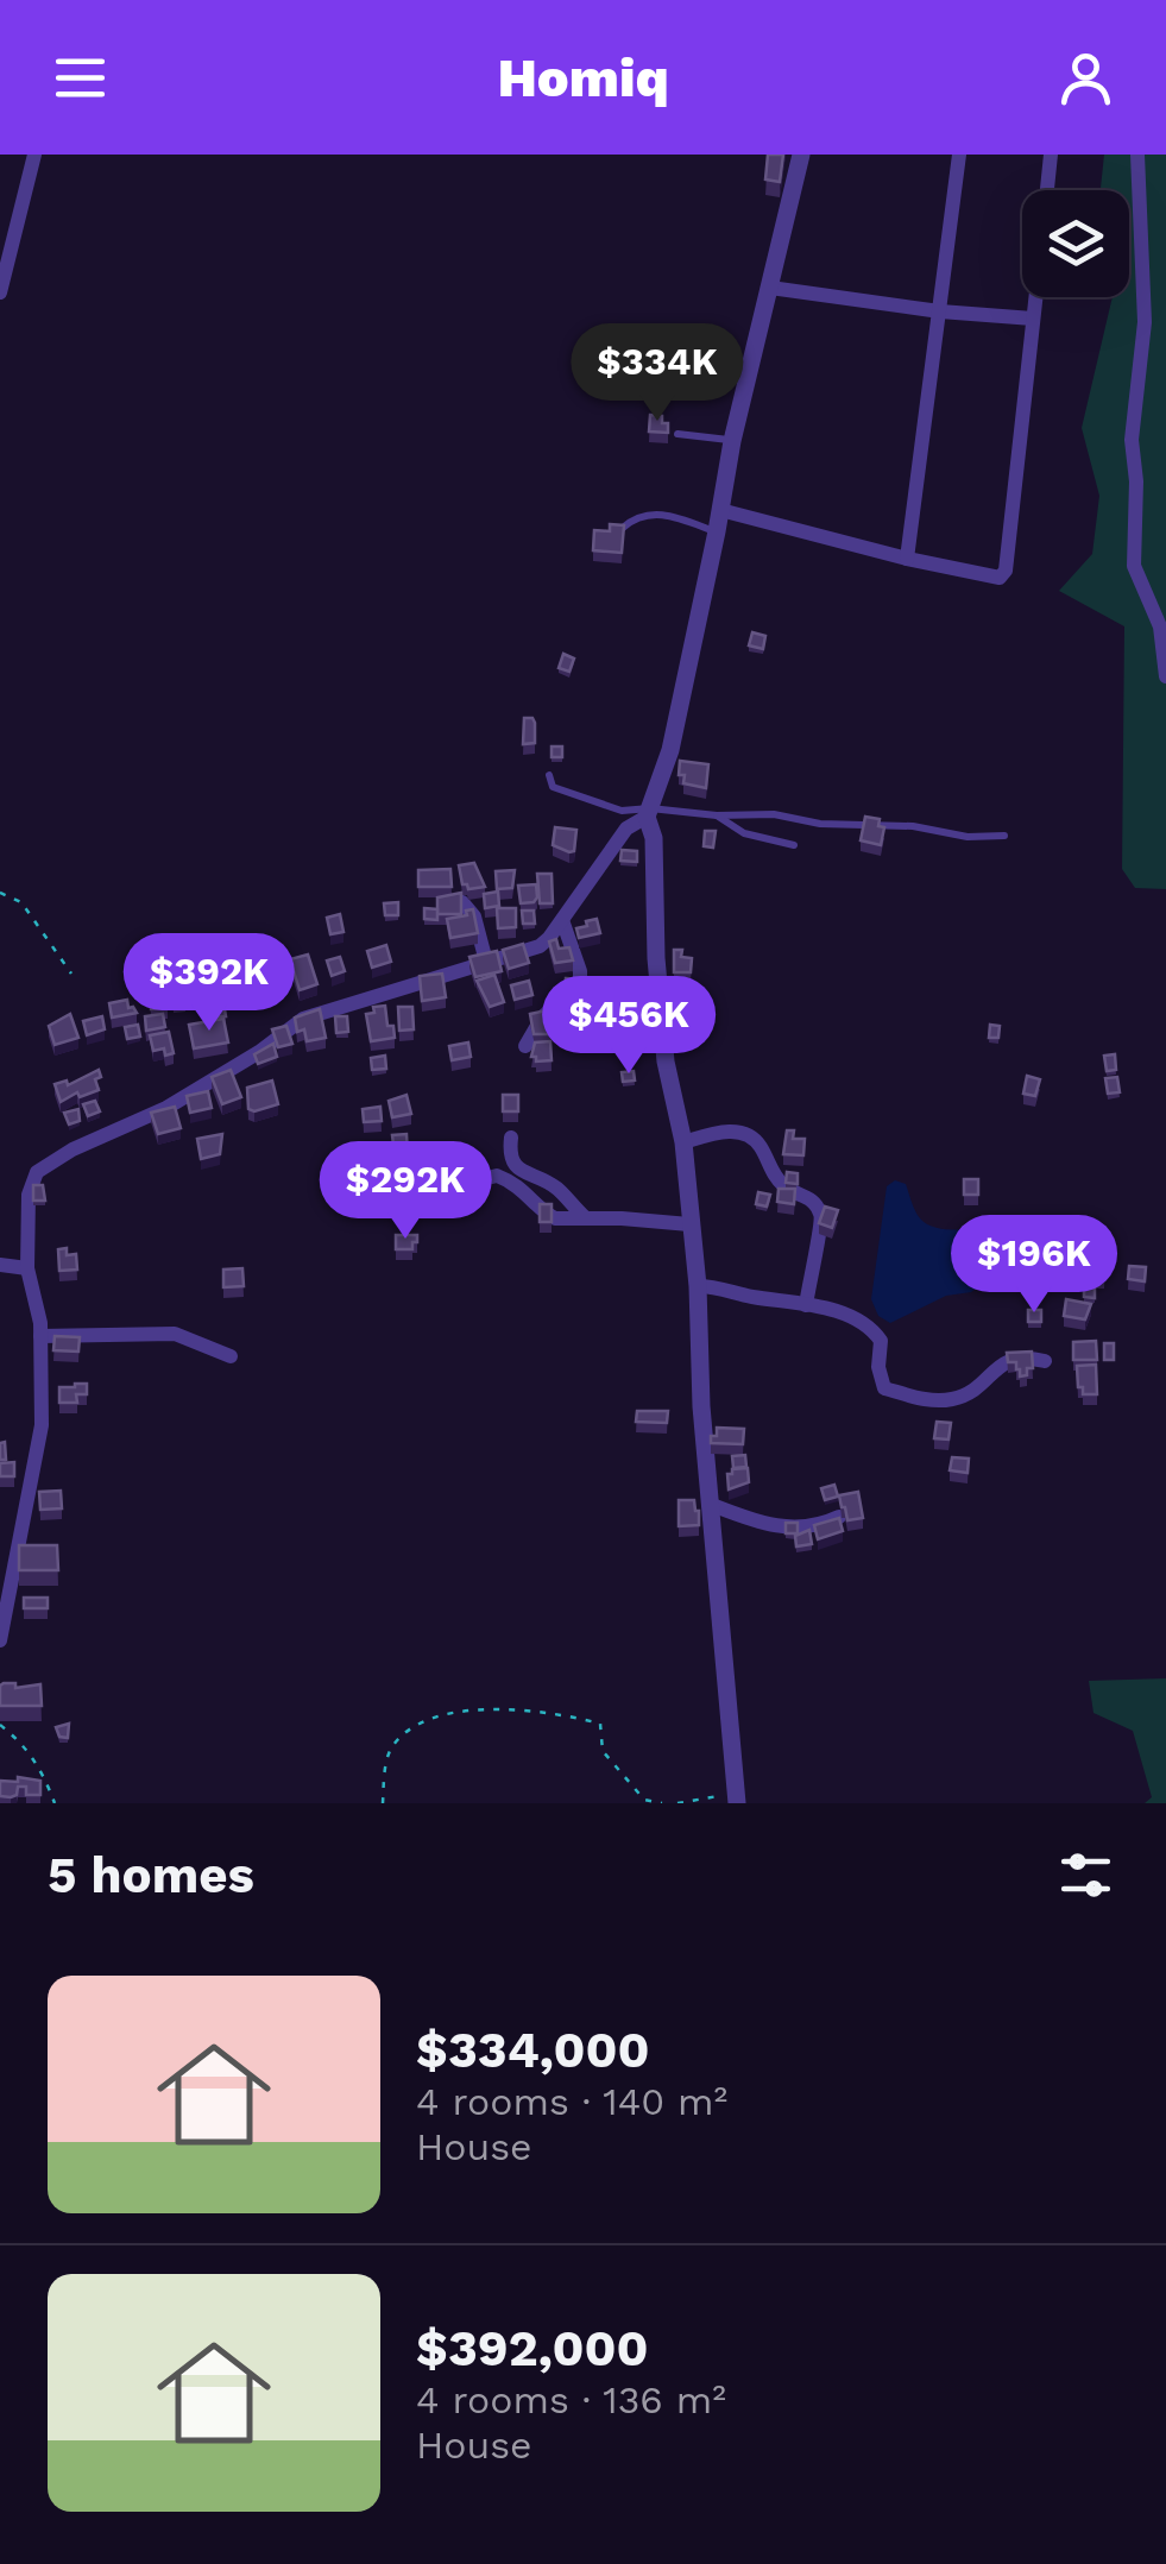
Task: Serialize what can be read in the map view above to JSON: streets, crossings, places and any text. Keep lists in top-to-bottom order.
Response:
{
  "page": {
    "header": "Homiq",
    "price": [
      "$334K",
      "$392K",
      "$456K",
      "$292K",
      "$196K"
    ],
    "heading": "5 homes",
    "list": [
      {
        "name": "$334,000",
        "note": "4 rooms · 140 m² · House"
      },
      {
        "name": "$392,000",
        "note": "4 rooms · 136 m² · House"
      }
    ]
  }
}
